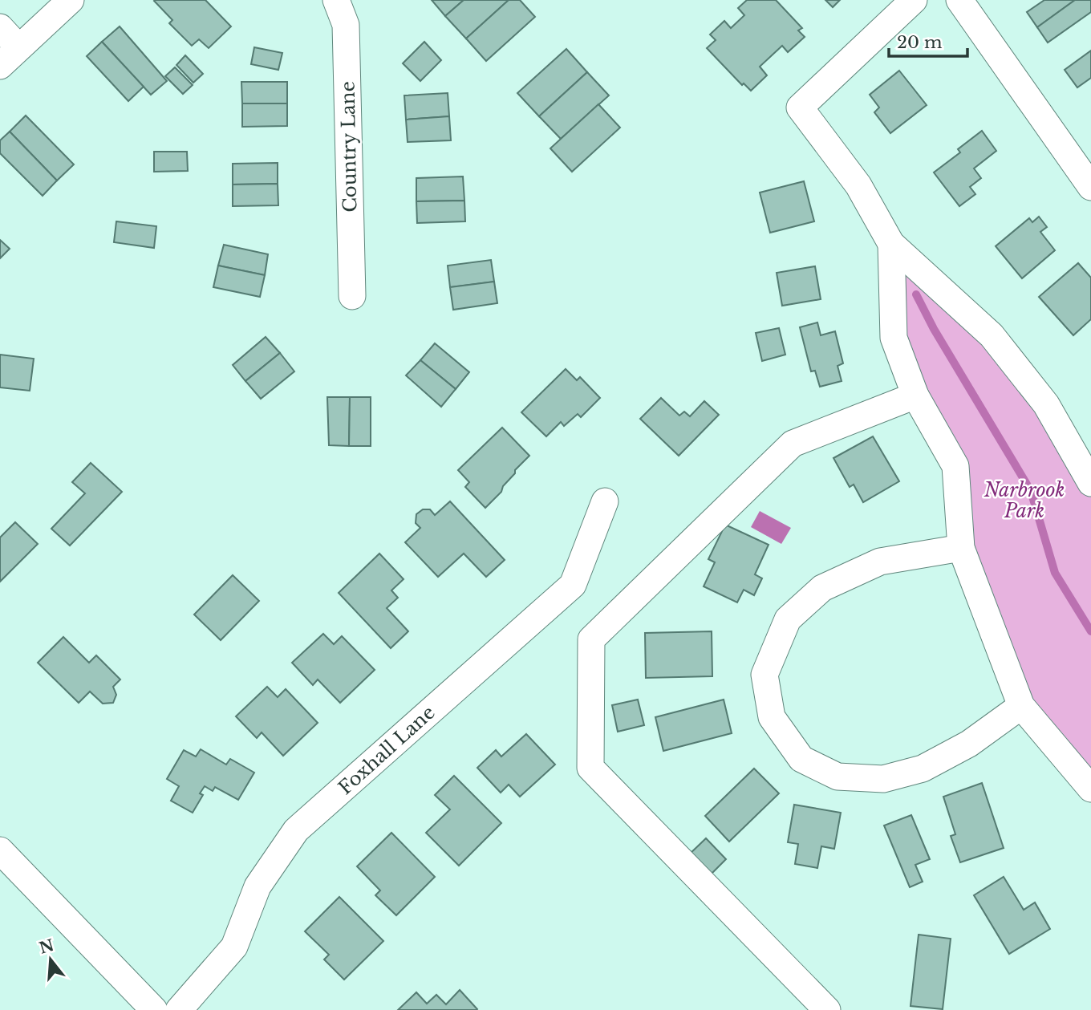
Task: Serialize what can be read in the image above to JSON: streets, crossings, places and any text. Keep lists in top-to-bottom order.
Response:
{
  "streets": {
    "street": ["Country Lane", "Foxhall Lane"]
  },
  "parks": ["Narbrook Park"],
  "scale_bar": "20 m",
  "north": "top"
}
